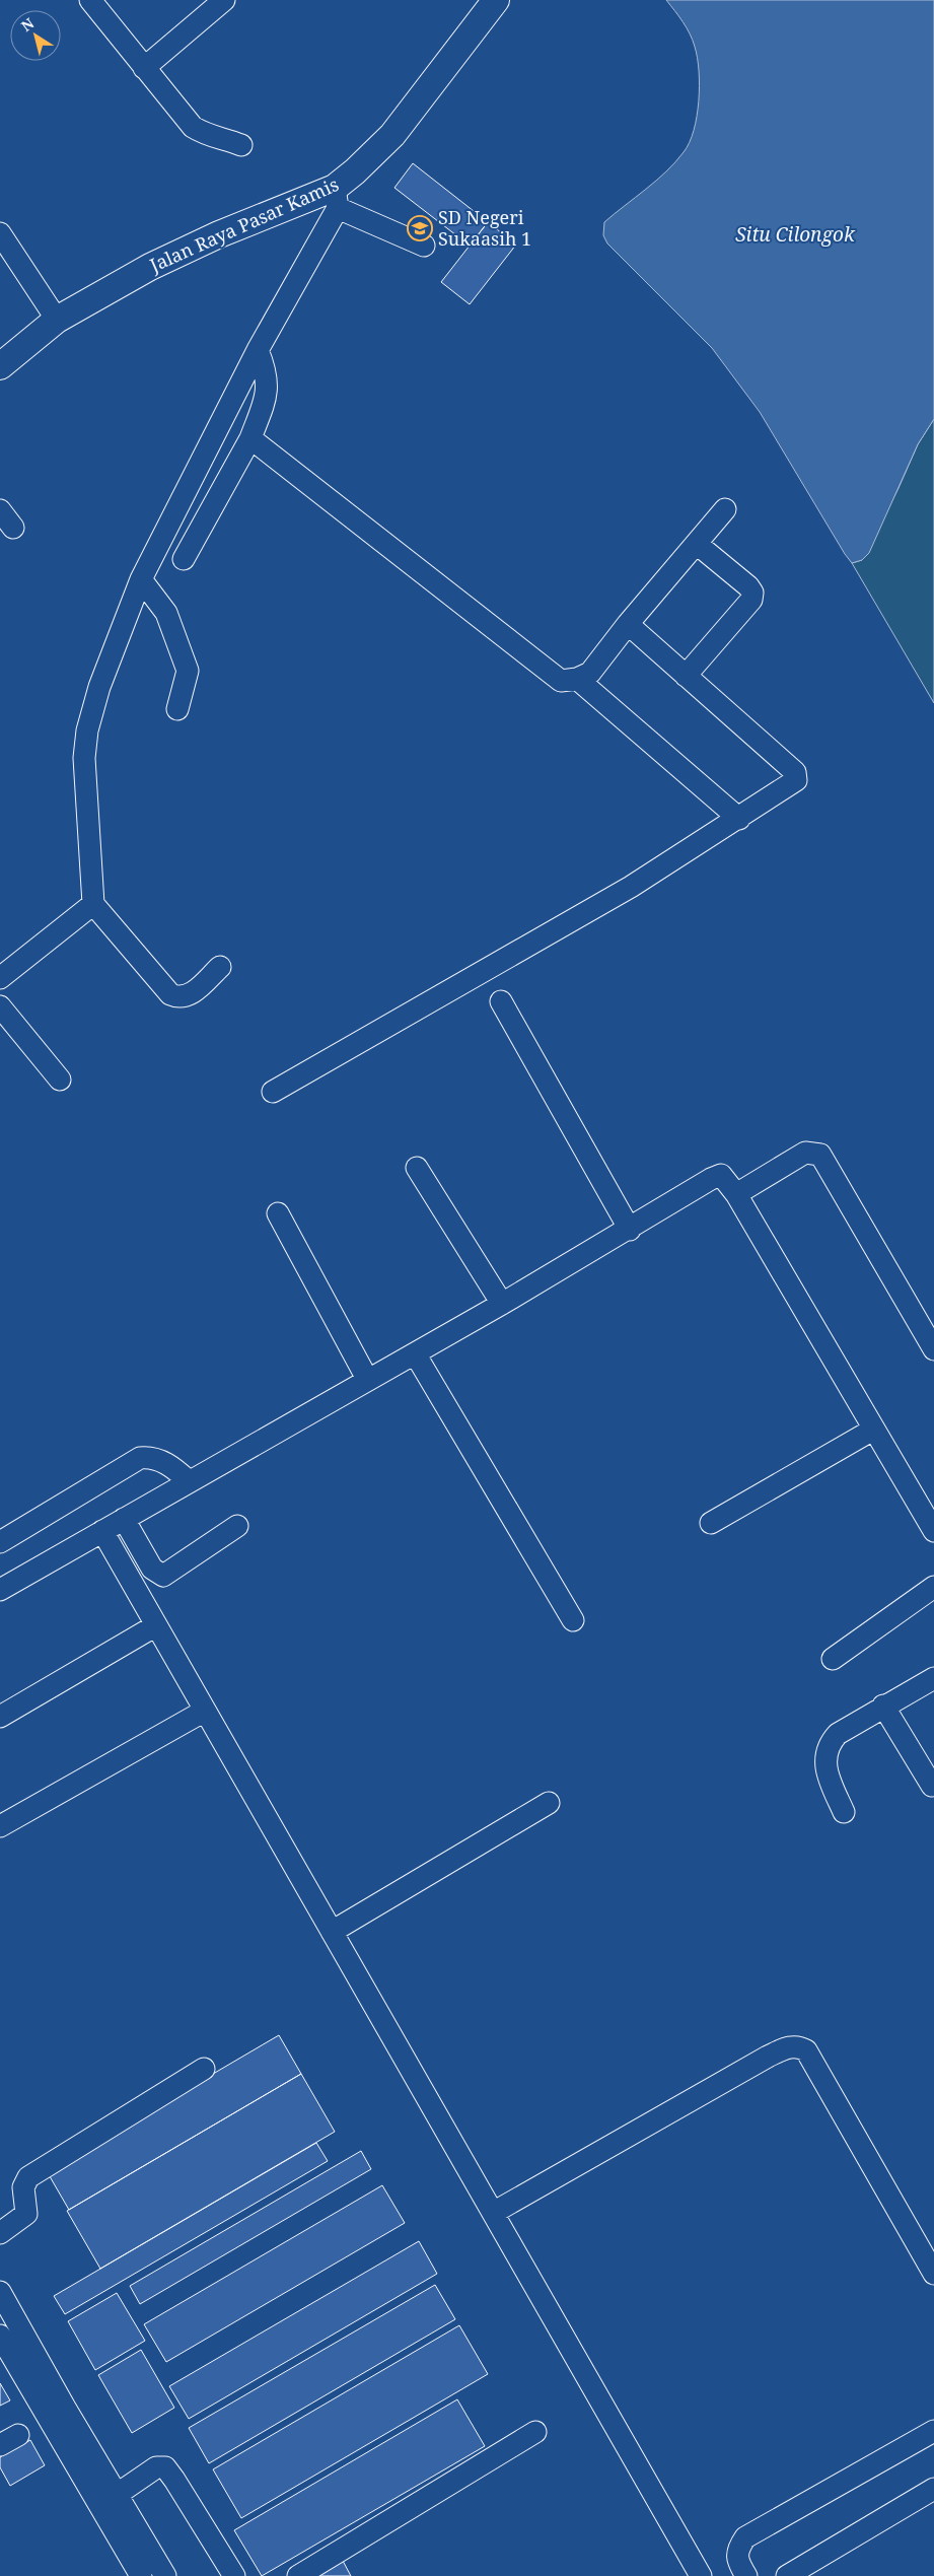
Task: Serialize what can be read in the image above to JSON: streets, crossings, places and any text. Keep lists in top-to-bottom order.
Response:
{
  "streets": {
    "main road": ["Jalan Raya Pasar Kamis"]
  },
  "water": ["Situ Cilongok"],
  "places": {
    "school or university": ["SD Negeri Sukaasih 1"]
  },
  "north": "top left"
}
